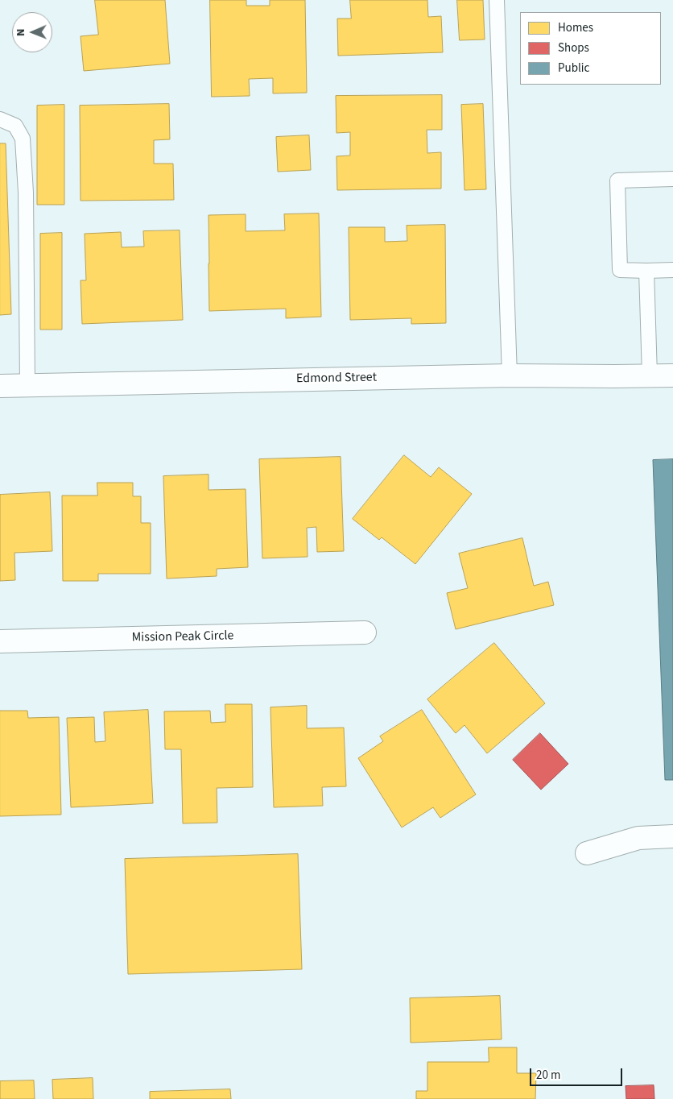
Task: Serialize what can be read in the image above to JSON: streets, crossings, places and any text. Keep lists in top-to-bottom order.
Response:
{
  "streets": {
    "street": ["Edmond Street", "Mission Peak Circle"]
  },
  "legend": ["Homes", "Shops", "Public"],
  "scale_bar": "20 m",
  "north": "left"
}
